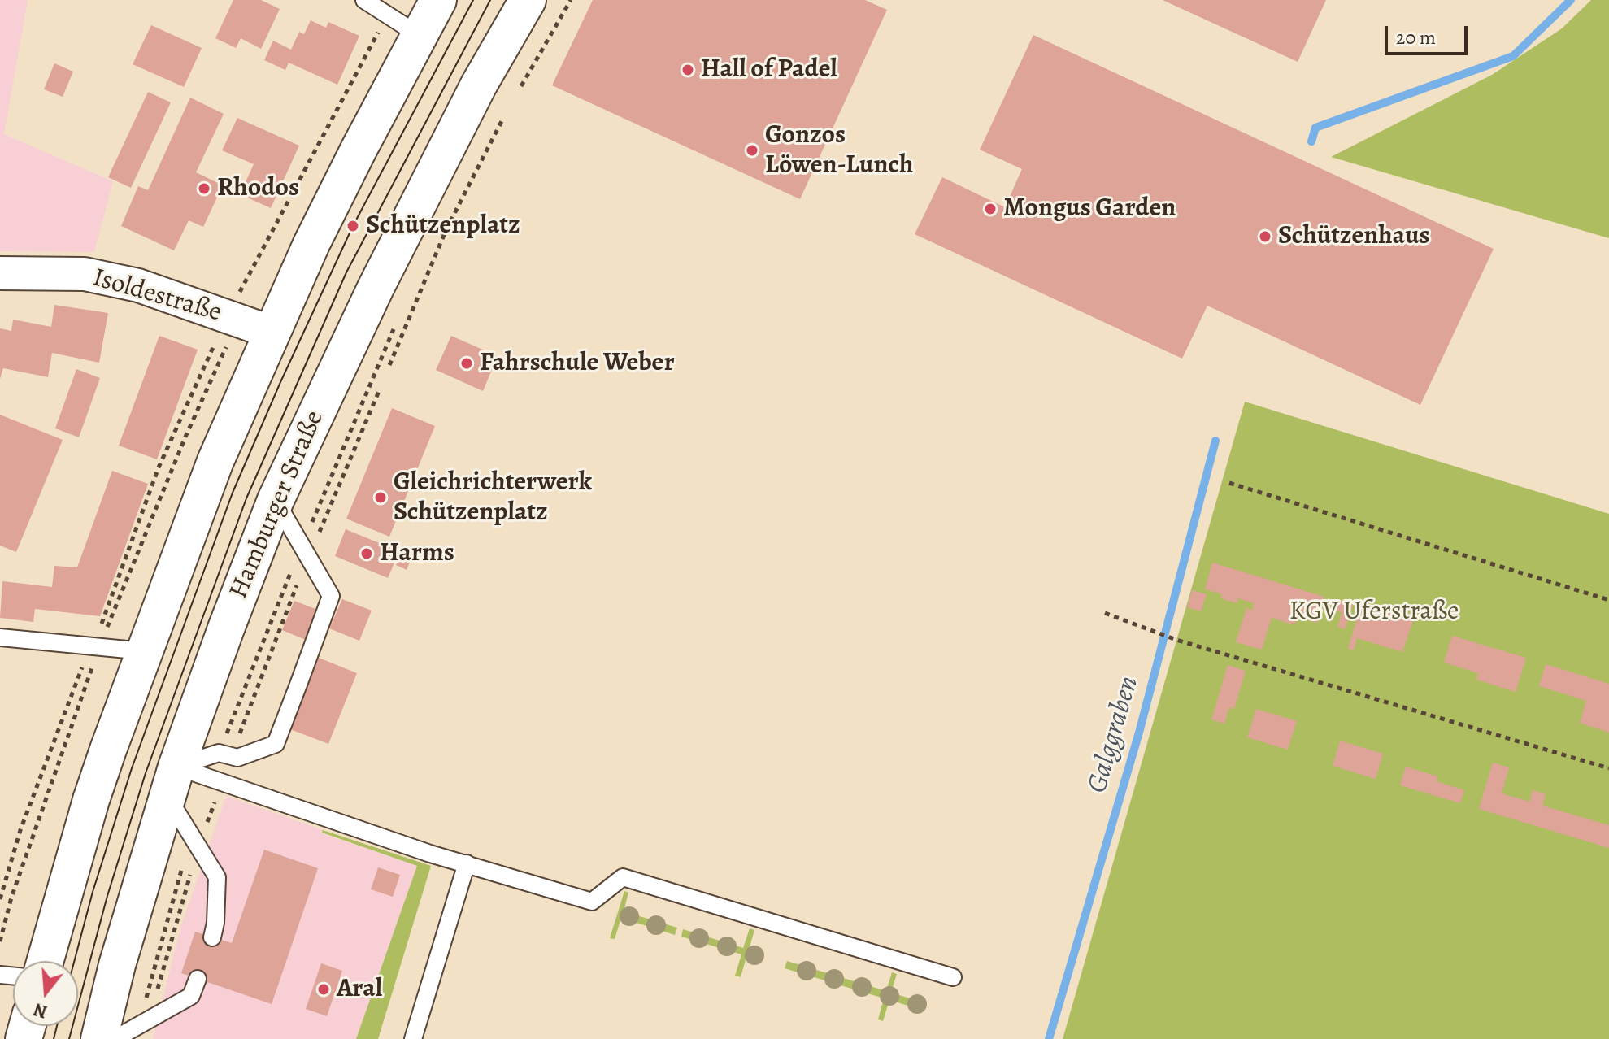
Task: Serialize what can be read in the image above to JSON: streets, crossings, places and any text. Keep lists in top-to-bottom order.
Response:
{
  "streets": {
    "main road": ["Hamburger Straße"],
    "street": ["Isoldestraße"]
  },
  "water": ["Galggraben"],
  "parks": ["KGV Uferstraße"],
  "places": [
    "Hall of Padel",
    "Gonzos Löwen-Lunch",
    "Rhodos",
    "Mongus Garden",
    "Schützenplatz",
    "Schützenhaus",
    "Fahrschule Weber",
    "Gleichrichterwerk Schützenplatz",
    "Harms",
    "Aral"
  ],
  "scale_bar": "20 m",
  "north": "bottom"
}
